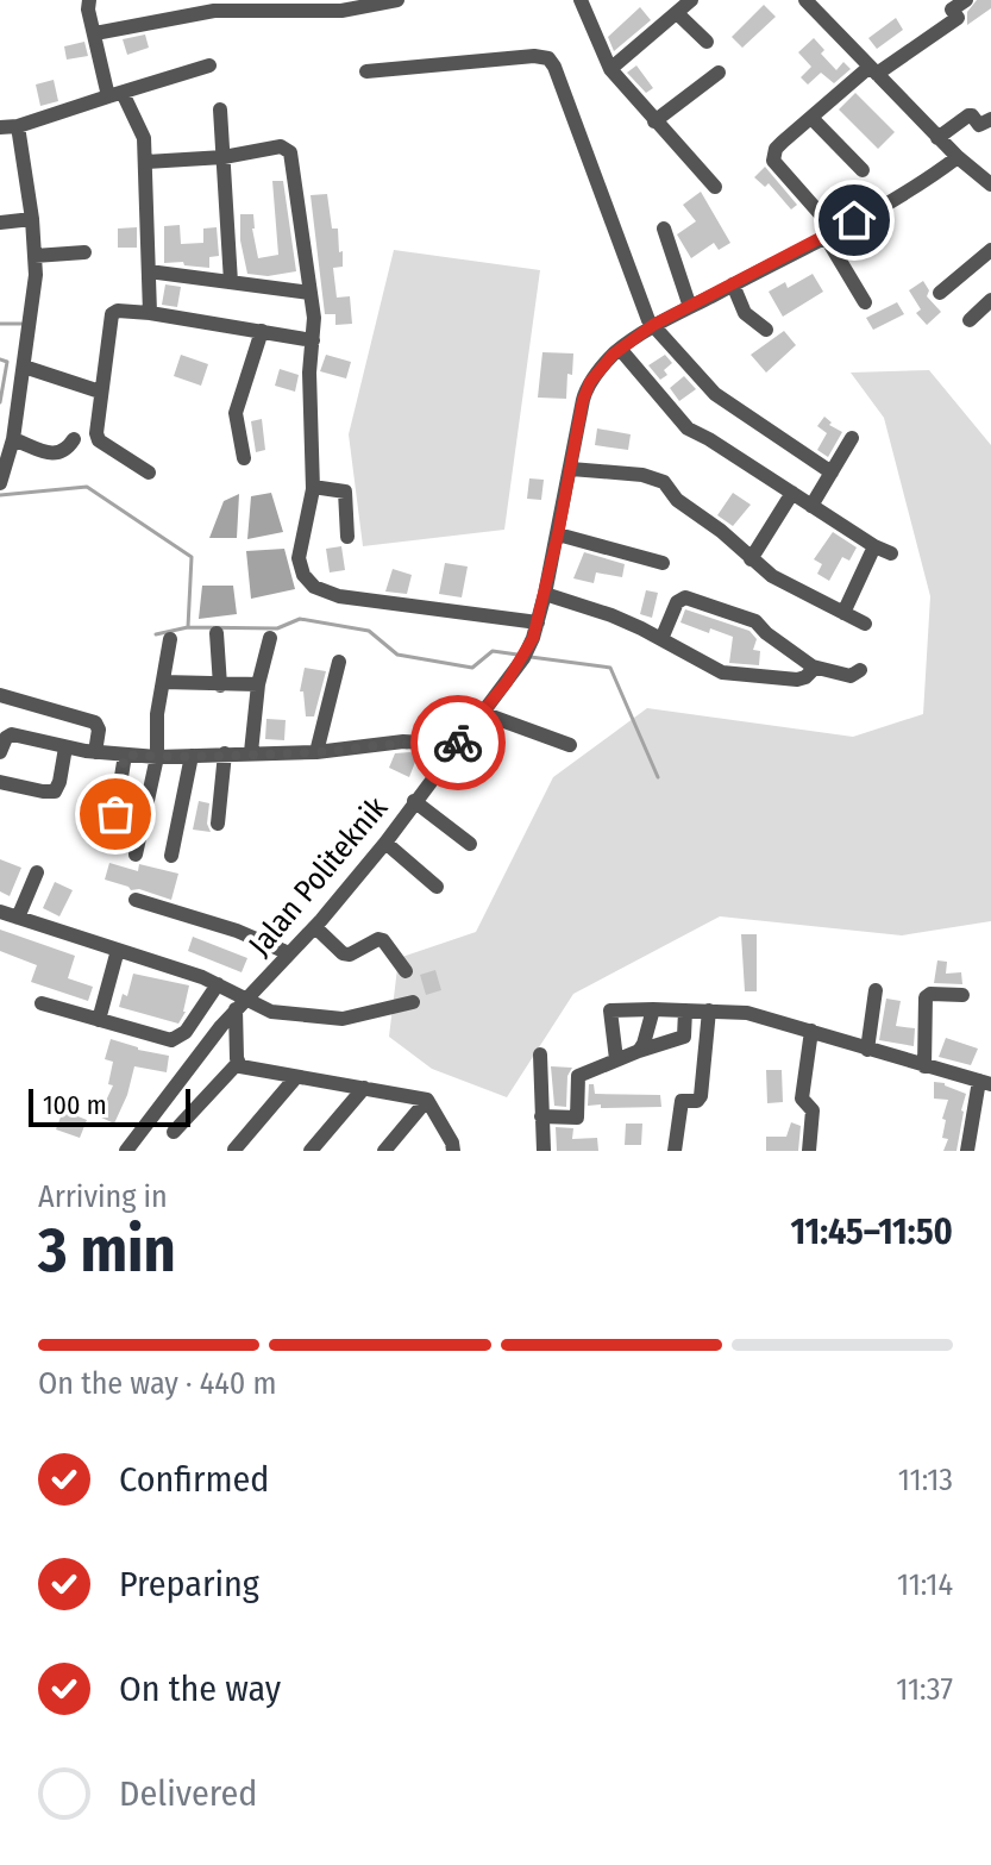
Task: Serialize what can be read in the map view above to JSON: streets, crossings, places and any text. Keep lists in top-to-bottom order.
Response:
{
  "streets": {
    "street": ["Jalan Politeknik"]
  },
  "scale_bar": "100 m",
  "page": {
    "scale": "100 m",
    "heading": ["3 min", "Arriving in", "11:45–11:50"],
    "bar": "On the way · 440 m",
    "list": [
      ["Confirmed", "11:13"],
      ["Preparing", "11:14"],
      ["On the way", "11:37"],
      "Delivered"
    ]
  }
}
